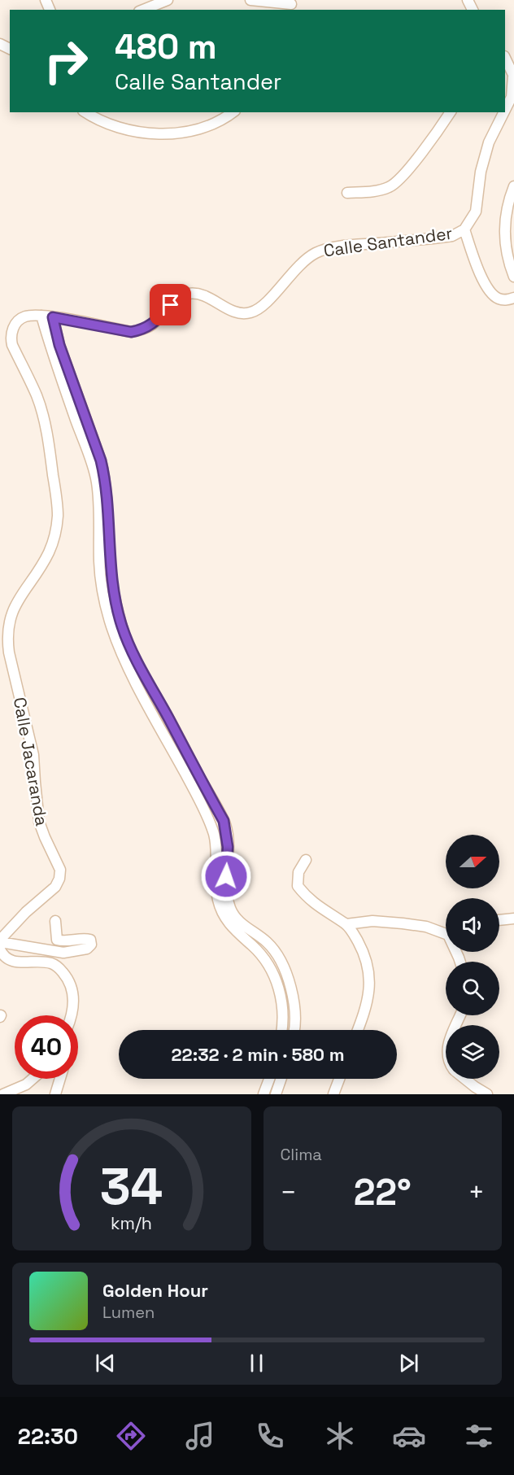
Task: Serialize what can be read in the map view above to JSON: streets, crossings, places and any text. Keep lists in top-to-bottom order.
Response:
{
  "streets": {
    "street": ["Calle Santander", "Calle Jacaranda"]
  },
  "crossings": [
    ["Calle Santander", "Calle Jacaranda"]
  ],
  "north": "right",
  "page": {
    "turn": ["480 m", "Calle Santander"],
    "limit": "40",
    "trip": "22:32 · 2 min · 580 m",
    "tile": "Clima",
    "heat": ["−", "22°", "+"],
    "song": ["Golden Hour", "Lumen"],
    "tabs": "22:30",
    "gauge": ["34", "km/h"]
  }
}
